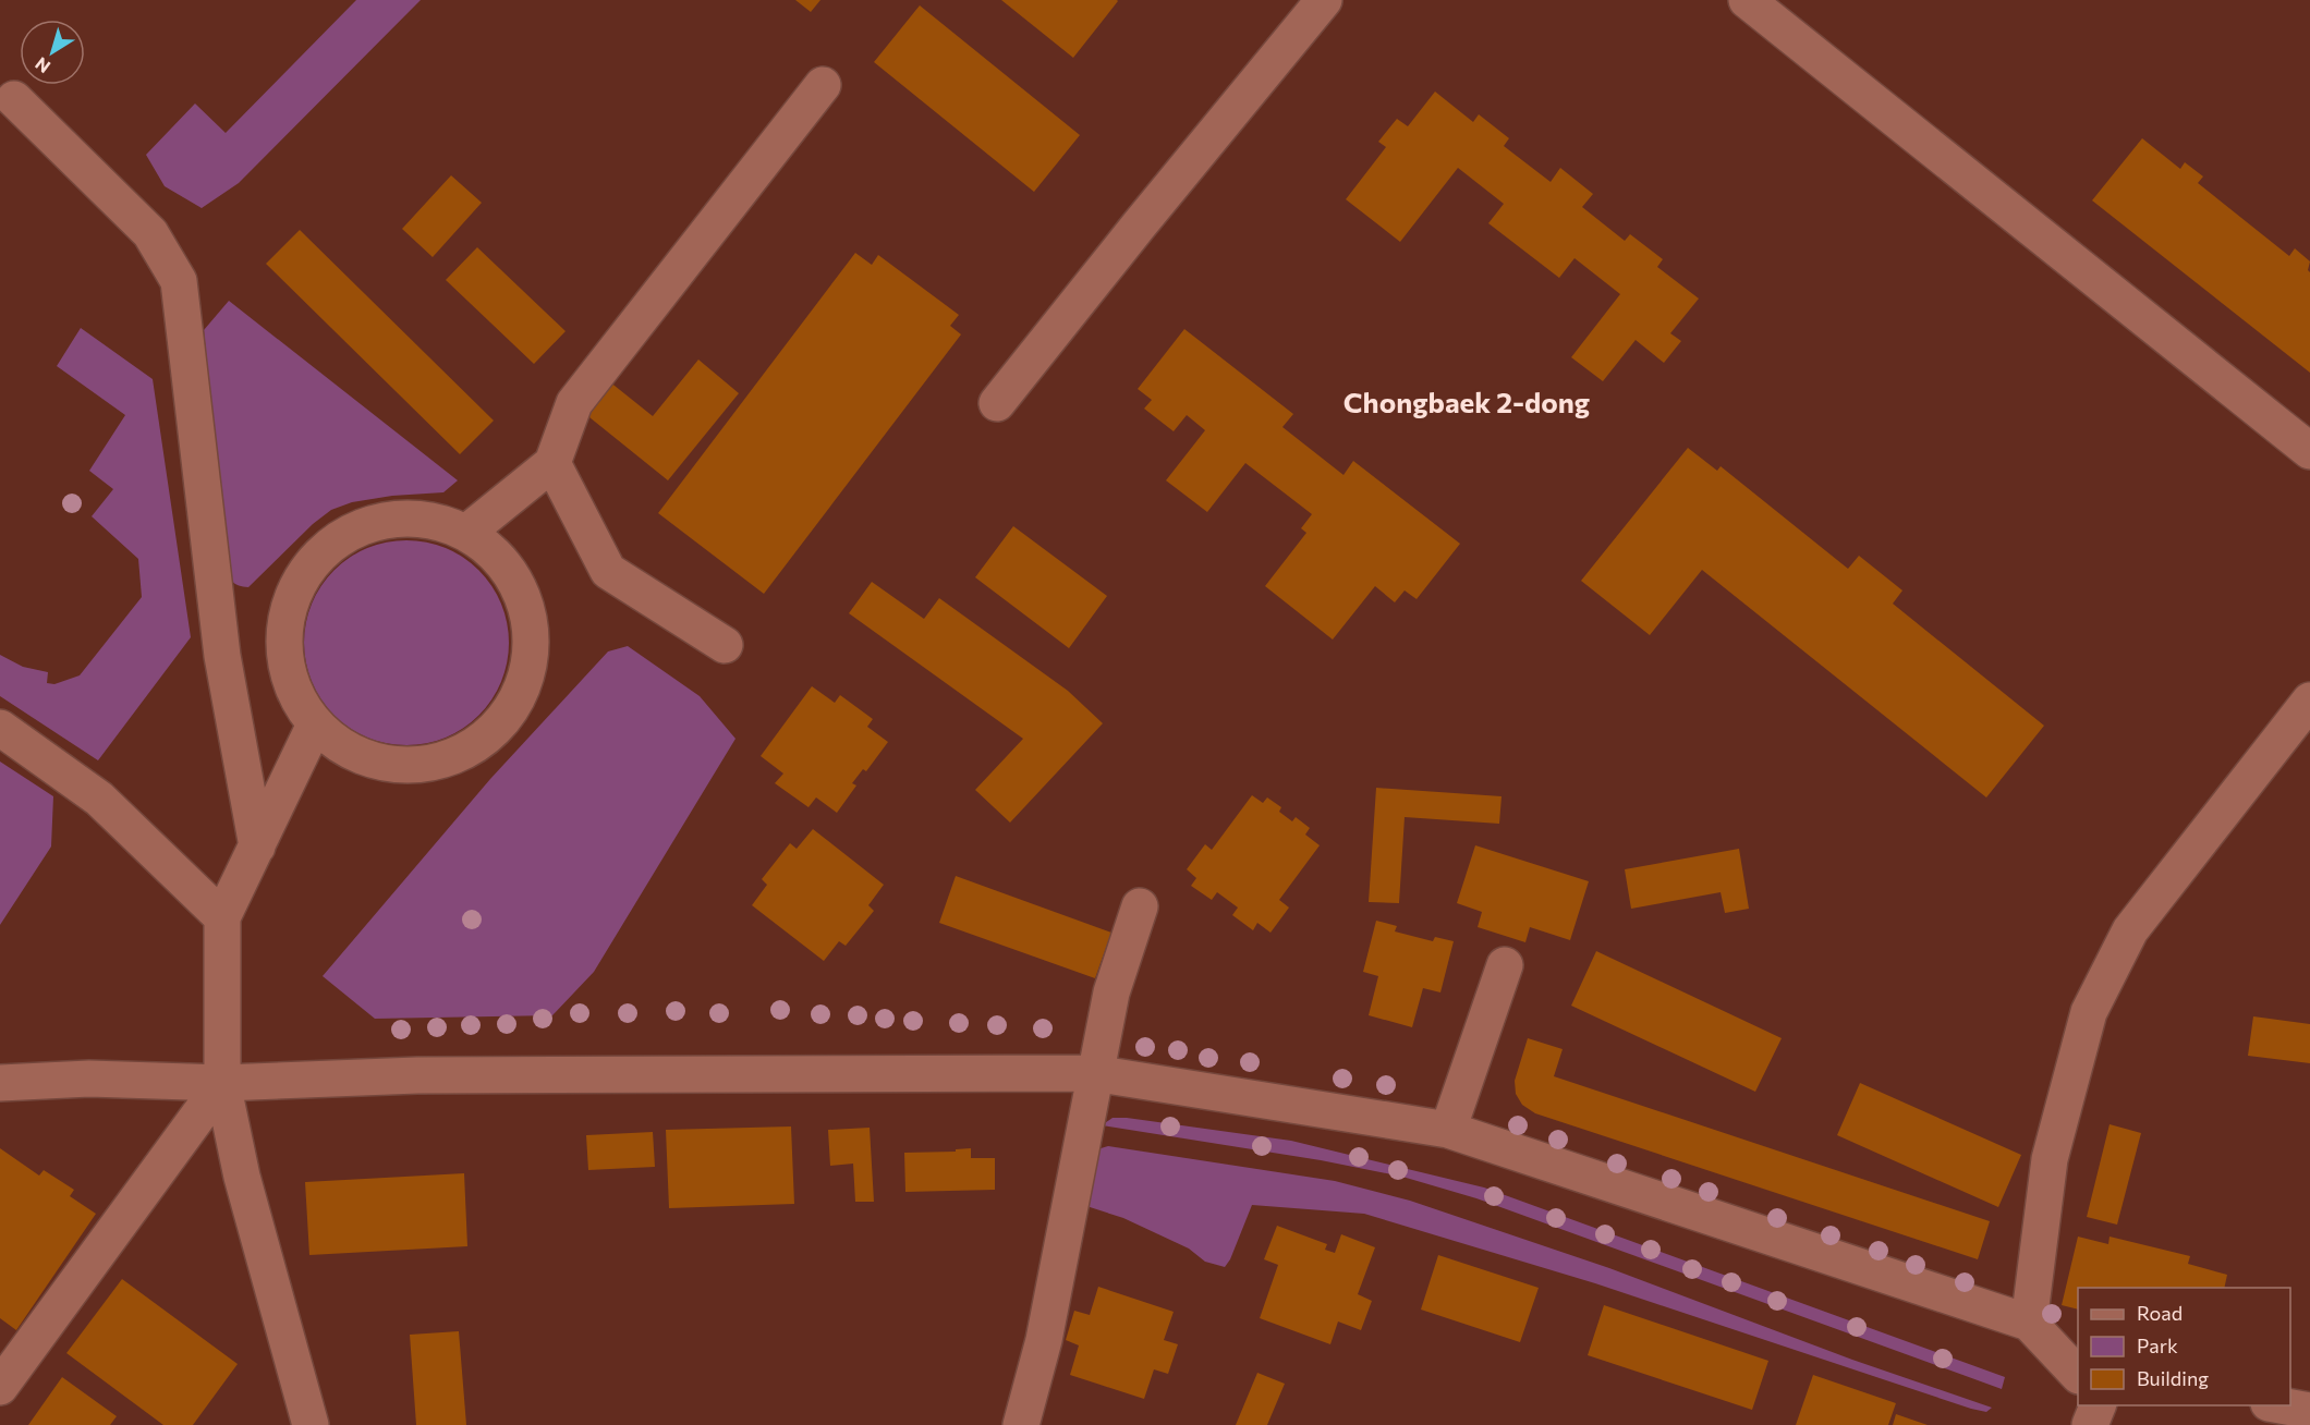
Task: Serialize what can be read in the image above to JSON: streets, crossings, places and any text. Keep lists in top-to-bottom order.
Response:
{
  "districts": ["Chongbaek 2-dong"],
  "legend": ["Road", "Park", "Building"],
  "north": "bottom left"
}
